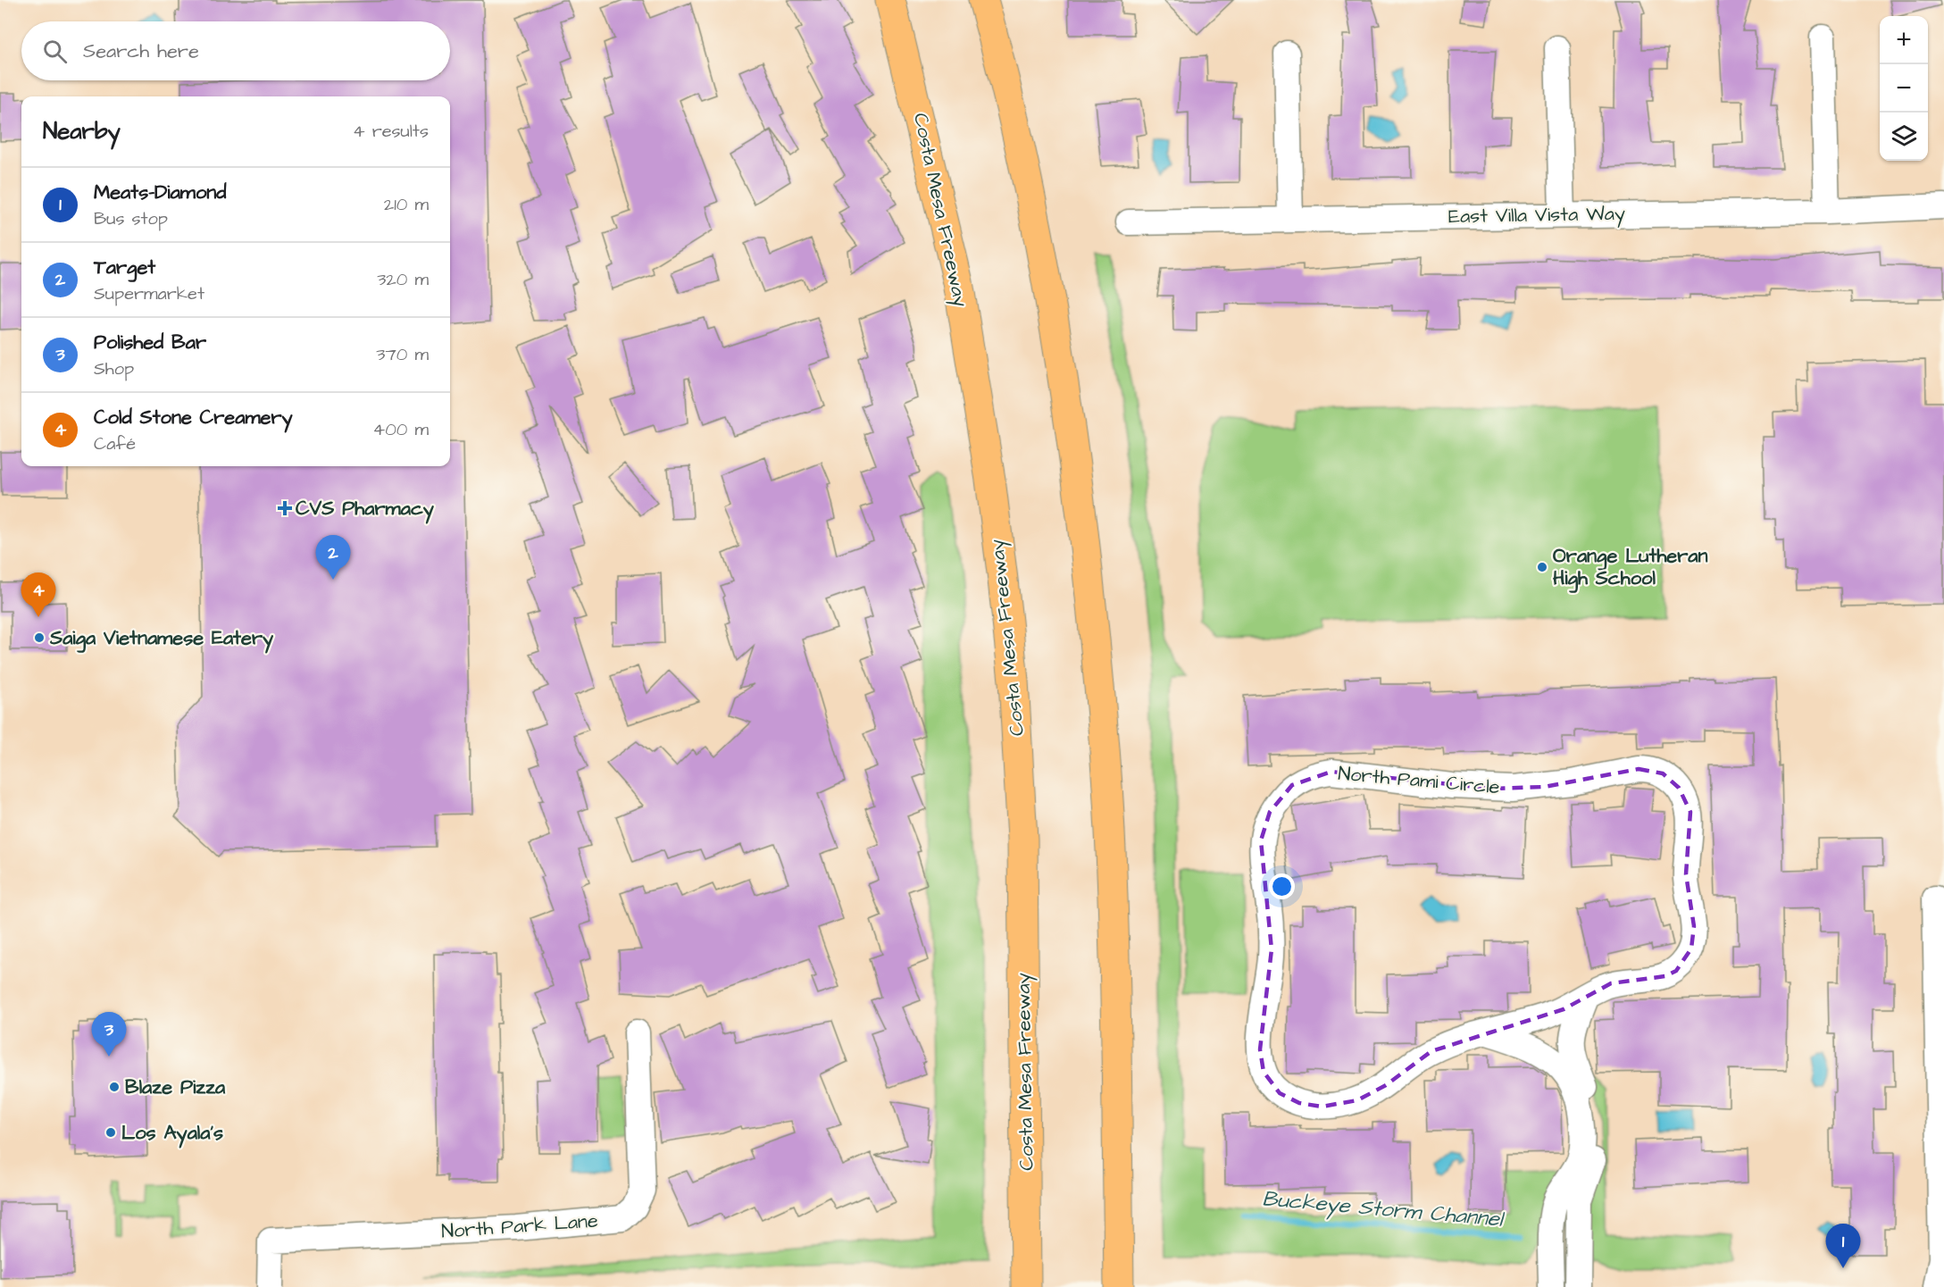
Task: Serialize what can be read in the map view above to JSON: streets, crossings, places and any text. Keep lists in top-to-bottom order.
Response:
{
  "streets": {
    "highway": ["Costa Mesa Freeway"],
    "street": ["East Villa Vista Way", "North Pami Circle", "North Park Lane"]
  },
  "water": ["Buckeye Storm Channel"],
  "places": {
    "health": ["CVS Pharmacy"],
    "other": [
      "Orange Lutheran High School",
      "Saiga Vietnamese Eatery",
      "Blaze Pizza",
      "Los Ayala's"
    ]
  },
  "page": {
    "map_buttons": ["+", "−"],
    "search": "Search here",
    "heading": ["Nearby", "4 results"],
    "list": [
      {
        "mark": "1",
        "name": "Meats-Diamond",
        "note": "Bus stop",
        "value": "210 m"
      },
      {
        "mark": "2",
        "name": "Target",
        "note": "Supermarket",
        "value": "320 m"
      },
      {
        "mark": "3",
        "name": "Polished Bar",
        "note": "Shop",
        "value": "370 m"
      },
      {
        "mark": "4",
        "name": "Cold Stone Creamery",
        "note": "Café",
        "value": "400 m"
      }
    ],
    "pins": [
      "2",
      "4",
      "3",
      "1"
    ]
  }
}
